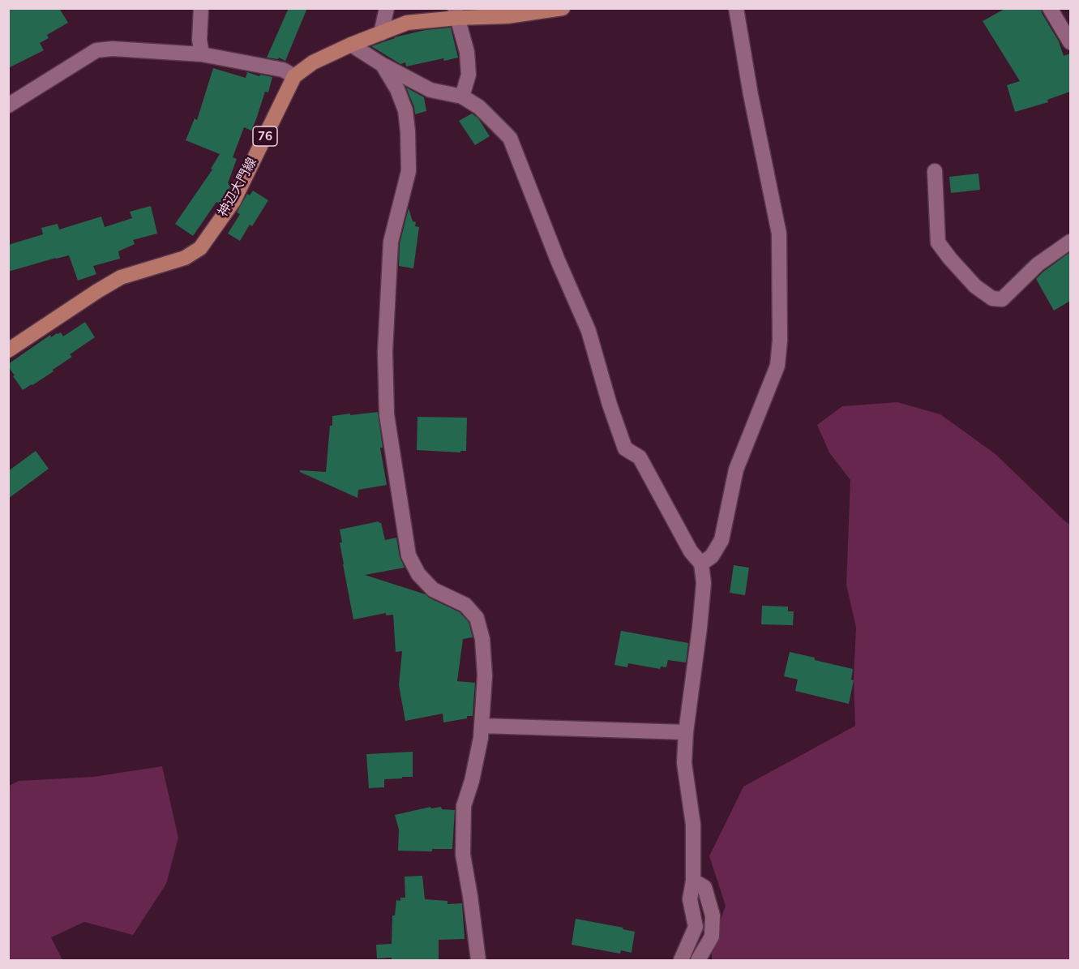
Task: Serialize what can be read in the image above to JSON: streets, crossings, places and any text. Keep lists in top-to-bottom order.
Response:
{
  "streets": {
    "main road": ["76", "神辺大門線"]
  }
}
